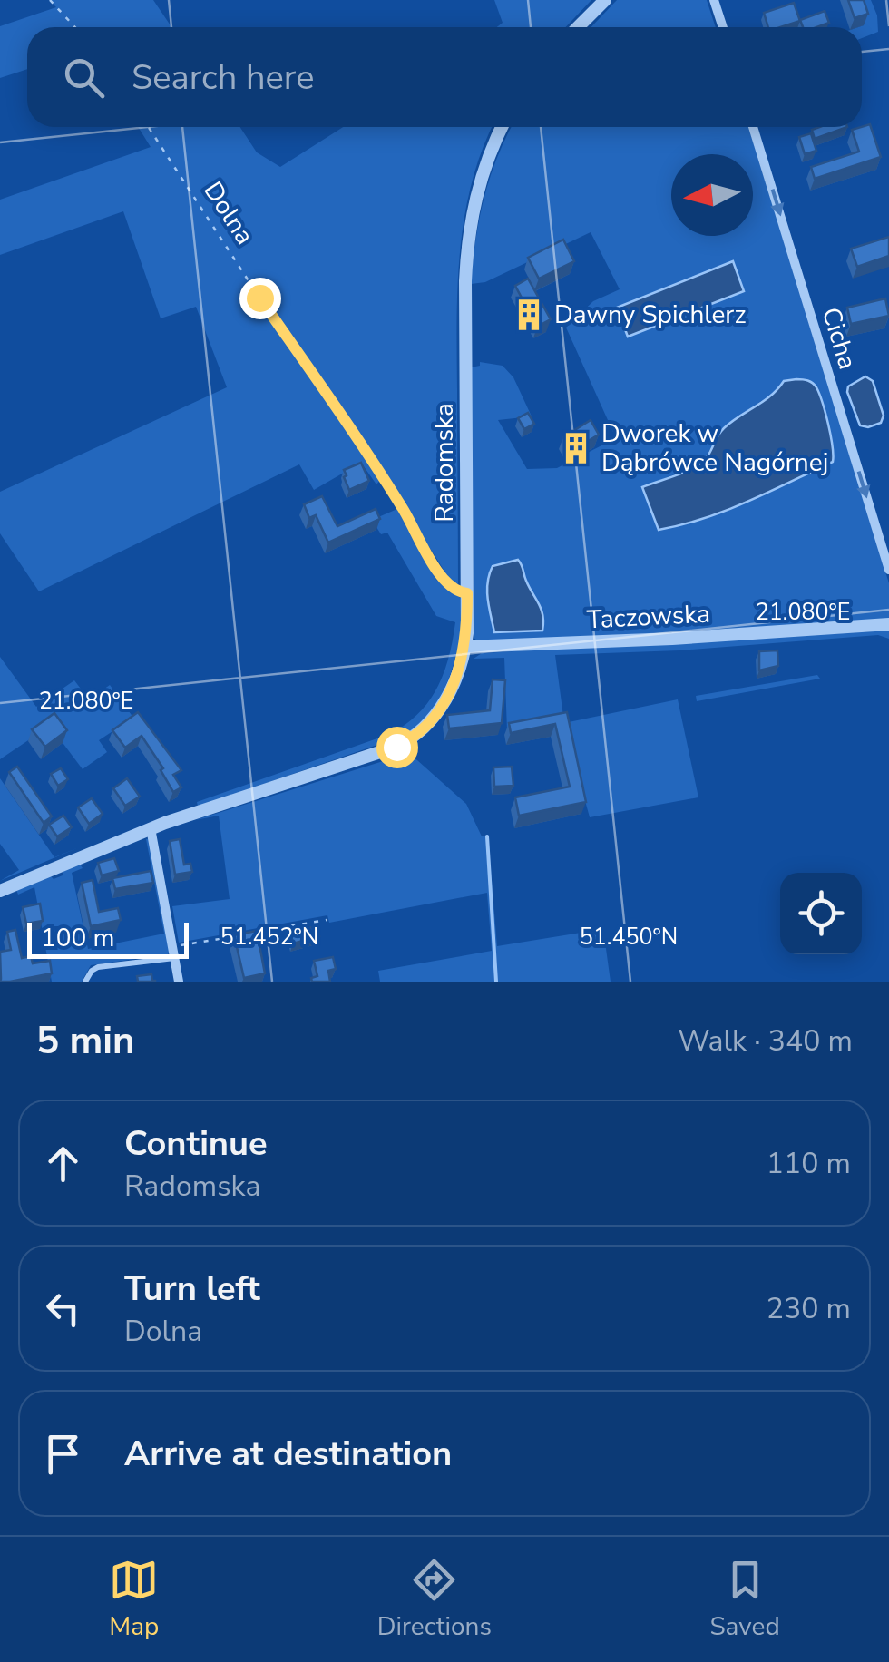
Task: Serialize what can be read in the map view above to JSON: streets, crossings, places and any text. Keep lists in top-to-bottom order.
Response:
{
  "streets": {
    "street": ["Cicha", "Radomska", "Taczowska"],
    "path": ["Dolna"]
  },
  "crossings": [
    ["Radomska", "Taczowska"]
  ],
  "one_way": ["Cicha"],
  "places": {
    "building": ["Dawny Spichlerz", "Dworek w Dąbrówce Nagórnej"]
  },
  "scale_bar": "100 m",
  "north": "left",
  "page": {
    "search": "Search here",
    "scale": "100 m",
    "heading": ["5 min", "Walk · 340 m"],
    "list": [
      ["Continue", "Radomska", "110 m"],
      ["Turn left", "Dolna", "230 m"],
      "Arrive at destination"
    ],
    "nav": ["Map", "Directions", "Saved"]
  },
  "coordinates": ["21.080°E", "51.452°N", "51.450°N"]
}
